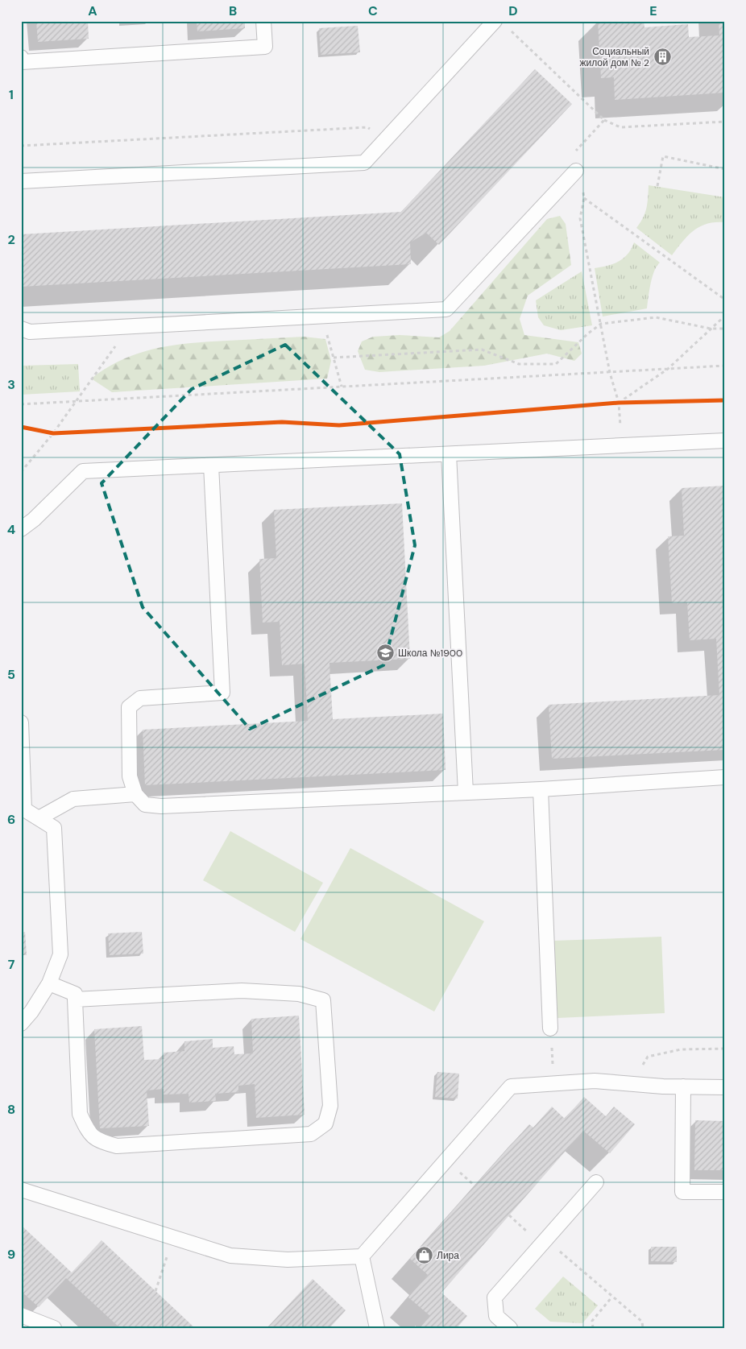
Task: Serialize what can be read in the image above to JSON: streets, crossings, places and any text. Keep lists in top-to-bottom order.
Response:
{
  "places": {
    "building": ["Социальный жилой дом № 2"],
    "school or university": ["Школа №1900"],
    "shop": ["Лира"]
  },
  "grid": {
    "columns": [
      "A",
      "B",
      "C",
      "D",
      "E"
    ],
    "rows": [
      "1",
      "2",
      "3",
      "4",
      "5",
      "6",
      "7",
      "8",
      "9"
    ]
  }
}
